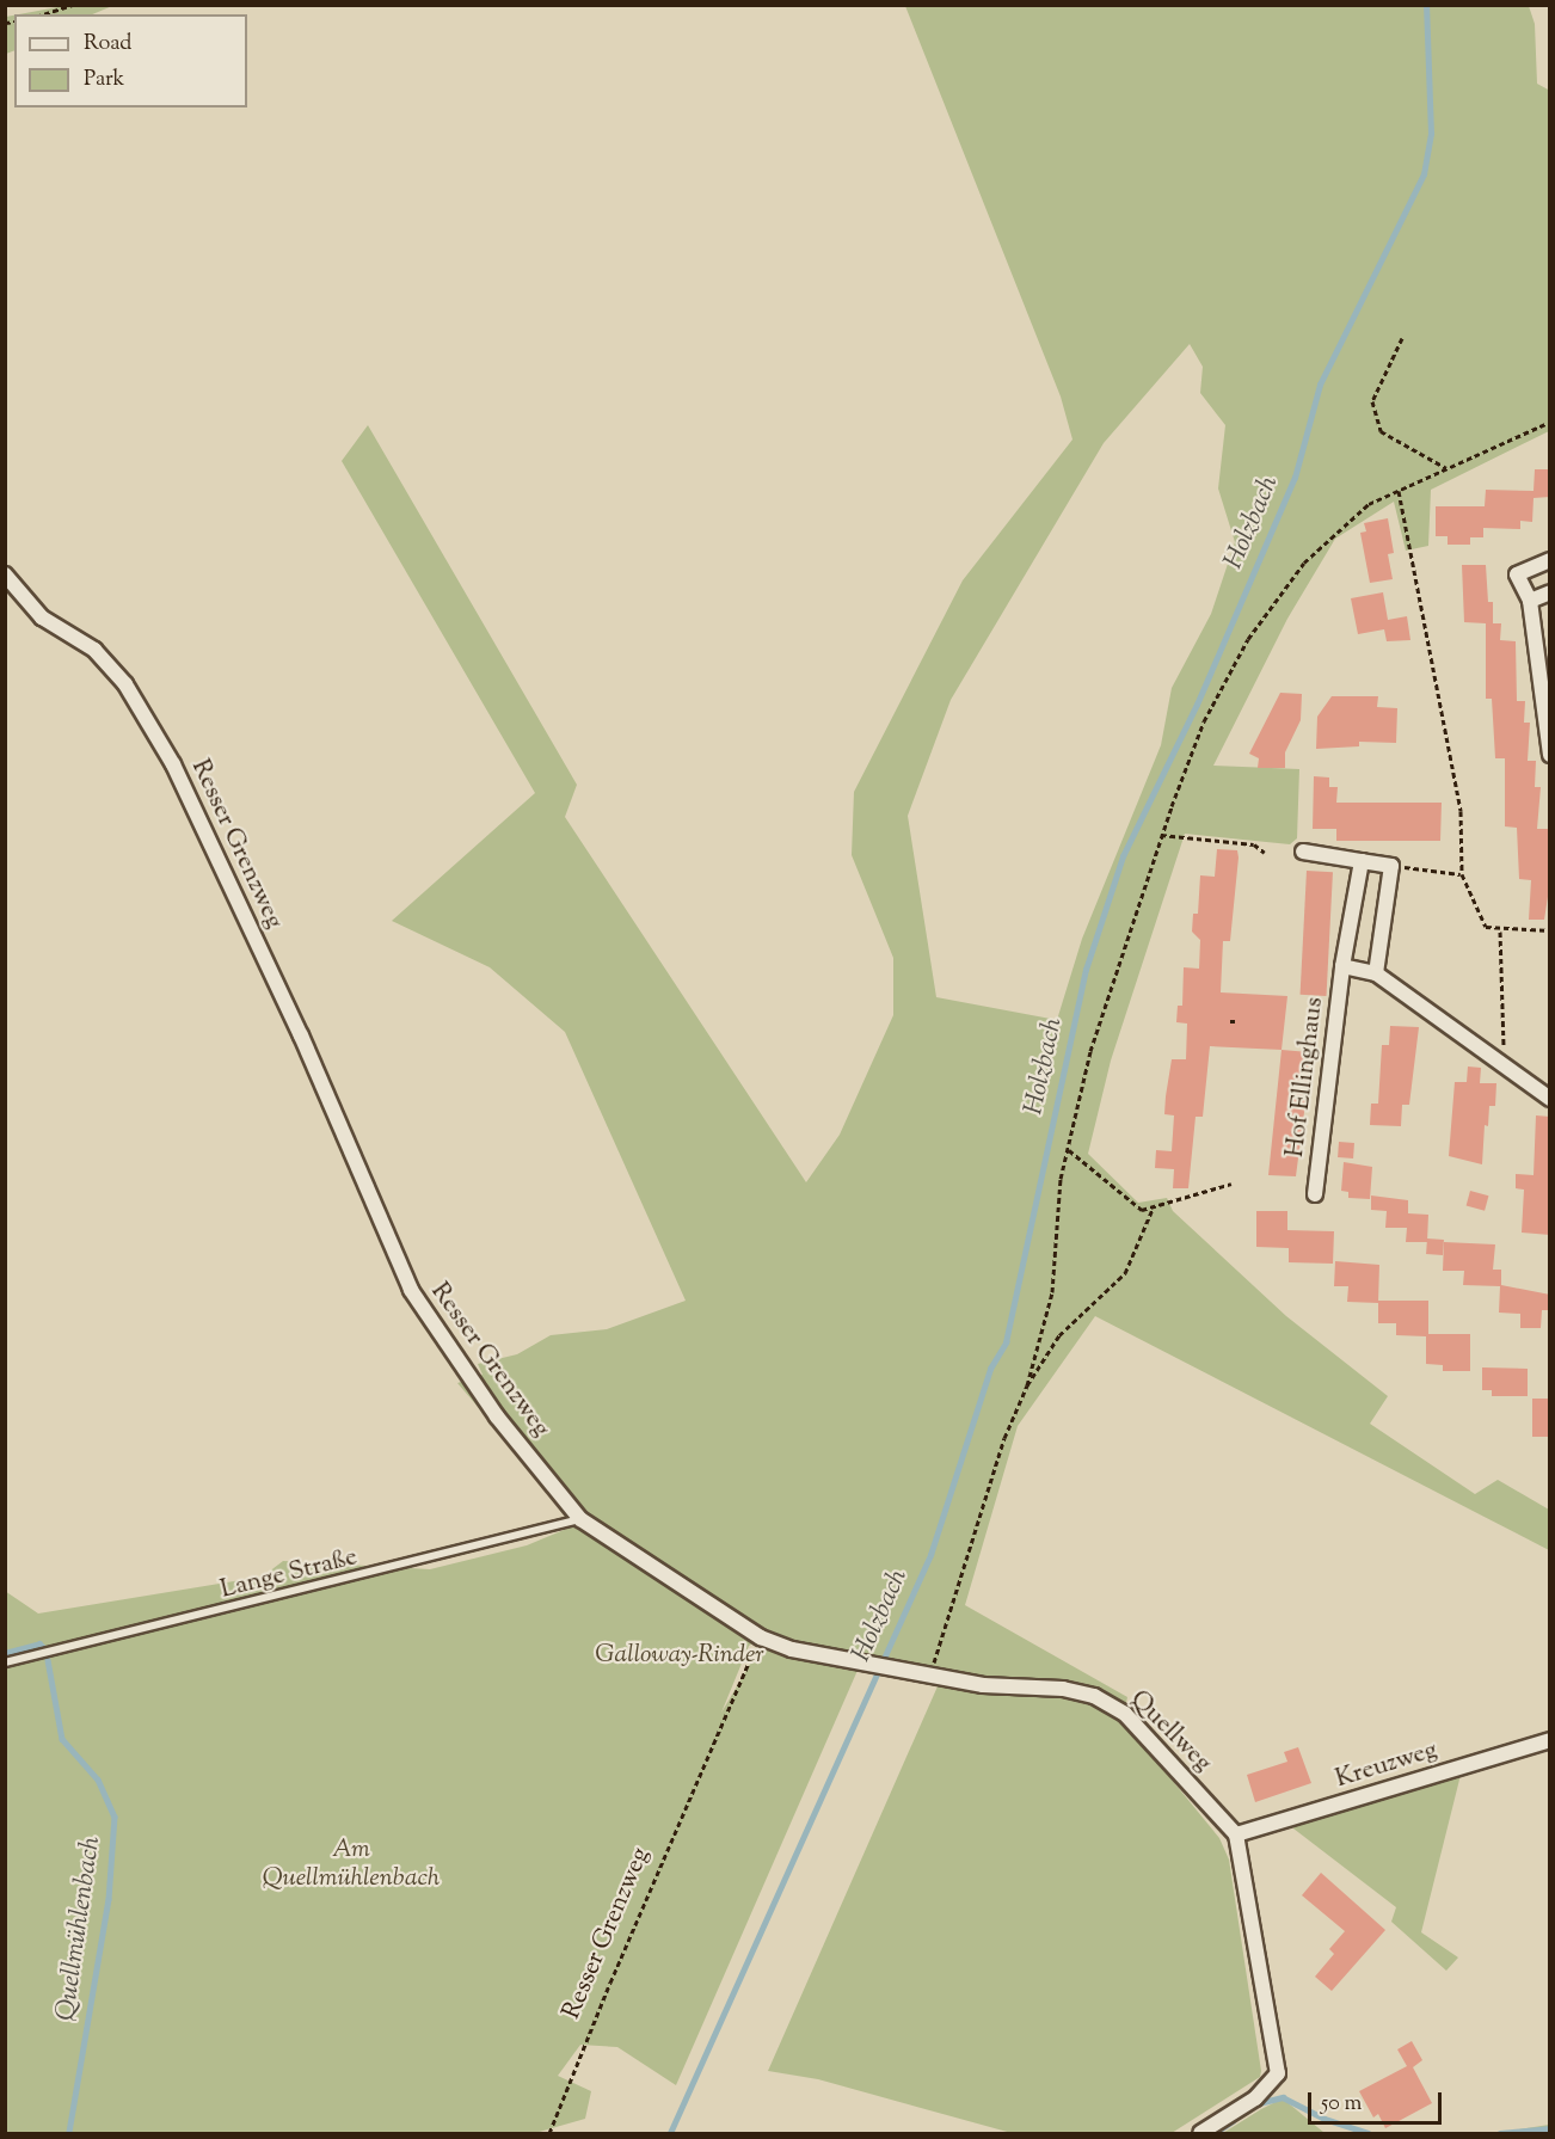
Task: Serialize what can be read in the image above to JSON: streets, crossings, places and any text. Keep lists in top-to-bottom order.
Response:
{
  "streets": {
    "street": [
      "Resser Grenzweg",
      "Hof Ellinghaus",
      "Quellweg",
      "Kreuzweg"
    ],
    "lane": ["Lange Straße"]
  },
  "crossings": [
    ["Resser Grenzweg", "Lange Straße"],
    ["Resser Grenzweg", "Quellweg"],
    ["Quellweg", "Kreuzweg"]
  ],
  "water": ["Holzbach", "Quellmühlenbach"],
  "parks": ["Galloway-Rinder", "Am Quellmühlenbach"],
  "legend": ["Road", "Park"],
  "scale_bar": "50 m"
}
